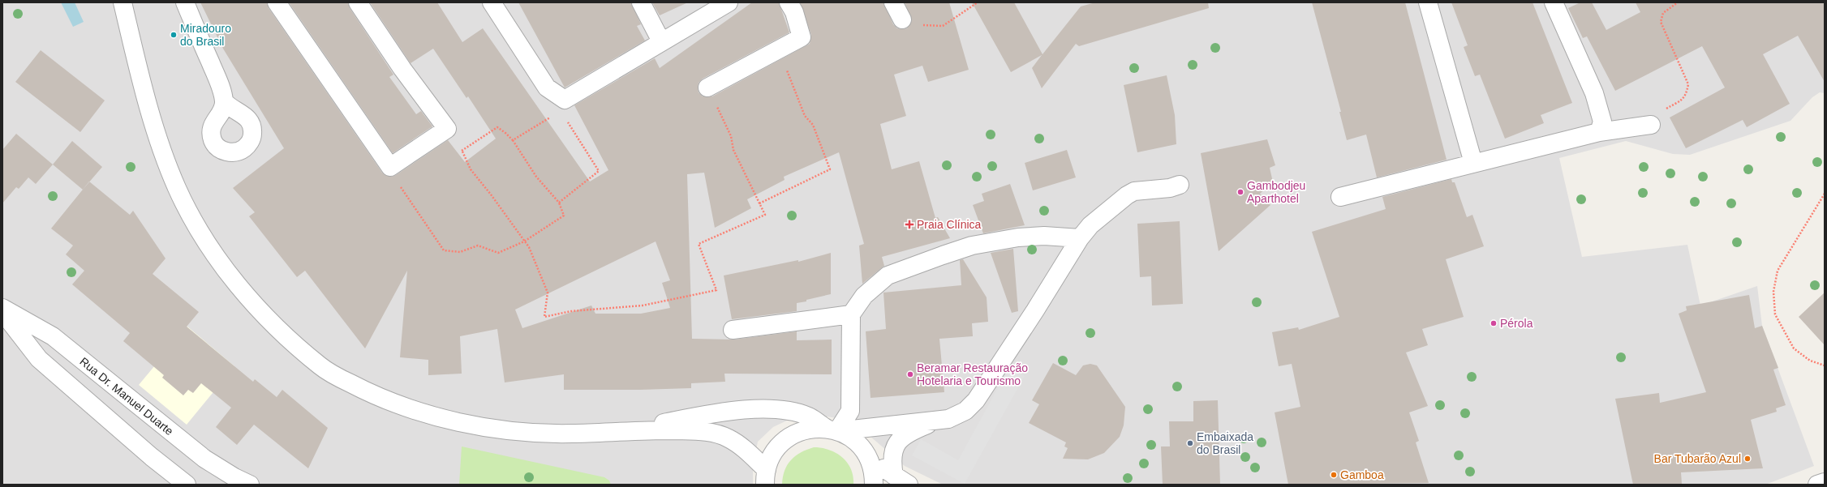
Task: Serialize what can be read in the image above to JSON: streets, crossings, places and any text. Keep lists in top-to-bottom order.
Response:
{
  "streets": {
    "street": ["Rua Dr. Manuel Duarte"]
  },
  "places": {
    "other": [
      "Miradouro do Brasil",
      "Gambodjeu Aparthotel",
      "Pérola",
      "Beramar Restauração Hotelaria e Tourismo",
      "Embaixada do Brasil",
      "Bar Tubarão Azul",
      "Gamboa"
    ],
    "health": ["Praia Clínica"]
  }
}
